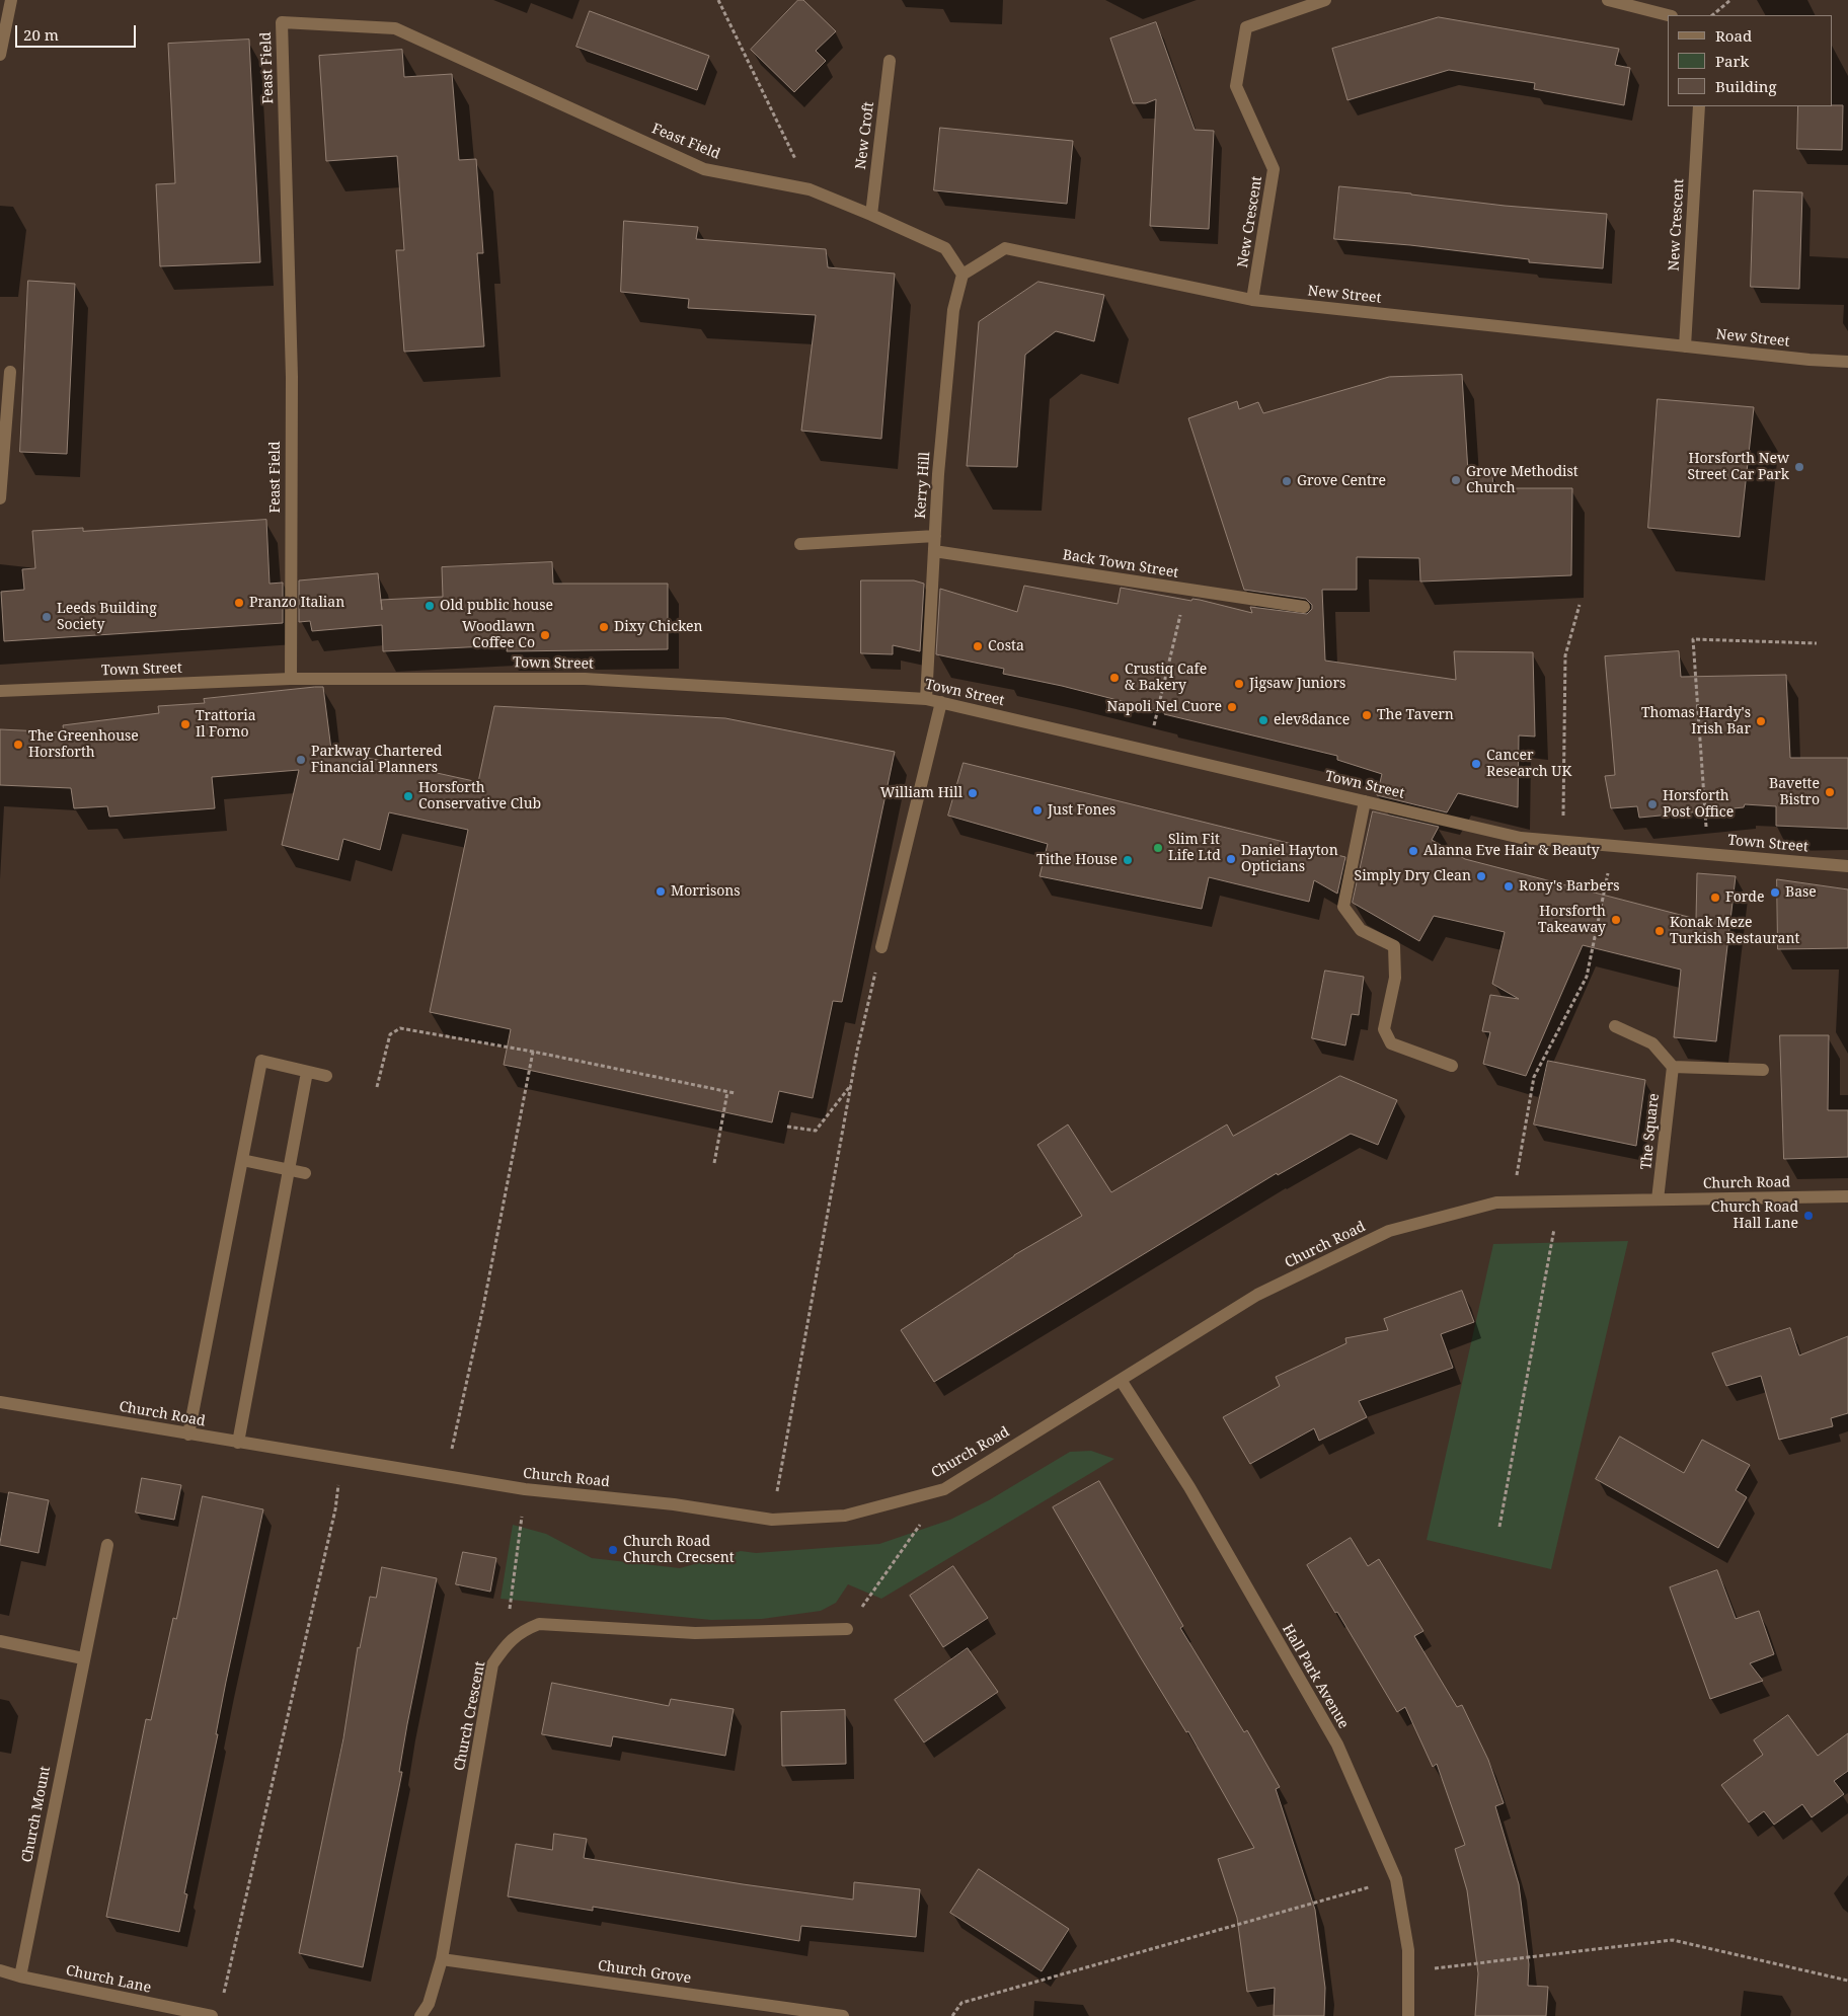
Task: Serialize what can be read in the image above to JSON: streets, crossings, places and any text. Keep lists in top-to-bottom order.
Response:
{
  "streets": {
    "street": [
      "Feast Field",
      "New Croft",
      "New Crescent",
      "New Street",
      "Kerry Hill",
      "Back Town Street",
      "Town Street",
      "The Square",
      "Church Road",
      "Hall Park Avenue",
      "Church Crescent",
      "Church Mount",
      "Church Grove",
      "Church Lane"
    ]
  },
  "crossings": [
    ["Feast Field", "New Croft"],
    ["Feast Field", "Town Street"],
    ["New Crescent", "New Street"],
    ["New Street", "Kerry Hill"],
    ["Kerry Hill", "Back Town Street"],
    ["Kerry Hill", "Town Street"],
    ["The Square", "Church Road"],
    ["Church Road", "Hall Park Avenue"],
    ["Church Crescent", "Church Grove"],
    ["Church Mount", "Church Lane"]
  ],
  "places": [
    "Horsforth New Street Car Park",
    "Grove Methodist Church",
    "Grove Centre",
    "Pranzo Italian",
    "Old public house",
    "Leeds Building Society",
    "Dixy Chicken",
    "Woodlawn Coffee Co",
    "Costa",
    "Crustiq Cafe & Bakery",
    "Jigsaw Juniors",
    "Napoli Nel Cuore",
    "The Tavern",
    "elev8dance",
    "Thomas Hardy's Irish Bar",
    "Trattoria Il Forno",
    "The Greenhouse Horsforth",
    "Parkway Chartered Financial Planners",
    "Cancer Research UK",
    "Bavette Bistro",
    "William Hill",
    "Horsforth Conservative Club",
    "Horsforth Post Office",
    "Just Fones",
    "Slim Fit Life Ltd",
    "Alanna Eve Hair & Beauty",
    "Daniel Hayton Opticians",
    "Tithe House",
    "Simply Dry Clean",
    "Rony's Barbers",
    "Morrisons",
    "Base",
    "Forde",
    "Horsforth Takeaway",
    "Konak Meze Turkish Restaurant",
    "Church Road Hall Lane",
    "Church Road Church Crecsent"
  ],
  "legend": ["Road", "Park", "Building"],
  "scale_bar": "20 m"
}
